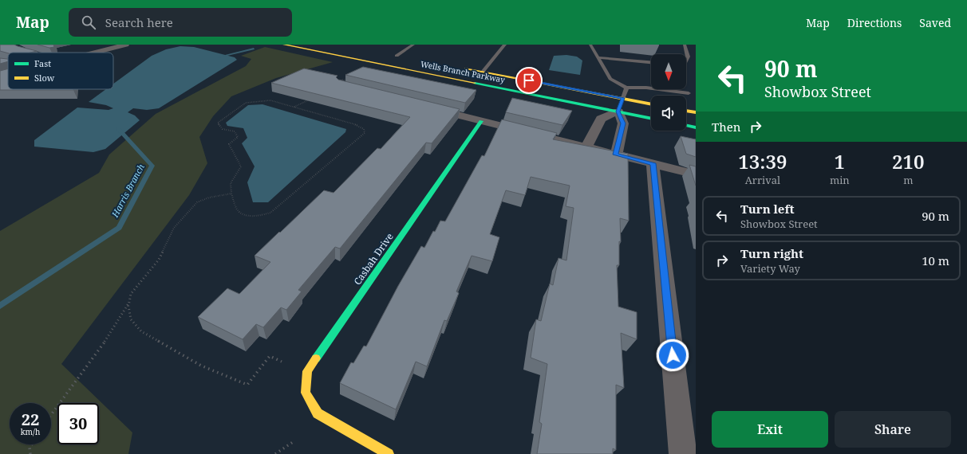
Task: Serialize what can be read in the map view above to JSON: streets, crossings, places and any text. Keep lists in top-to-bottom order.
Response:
{
  "streets": {
    "main road": ["Wells Branch Parkway", "Casbah Drive"]
  },
  "water": ["Harris Branch"],
  "legend": ["Fast", "Slow"],
  "north": "bottom",
  "page": {
    "header": "Map",
    "search": "Search here",
    "nav": ["Map", "Directions", "Saved"],
    "turn": ["90 m", "Showbox Street"],
    "then": "Then",
    "eta": [
      "13:39",
      "Arrival",
      "1",
      "min",
      "210",
      "m"
    ],
    "list": [
      {
        "name": "Turn left",
        "note": "Showbox Street",
        "value": "90 m"
      },
      {
        "name": "Turn right",
        "note": "Variety Way",
        "value": "10 m"
      }
    ],
    "speed": "22 km/h",
    "limit": "30",
    "buttons": ["Exit", "Share"]
  }
}
